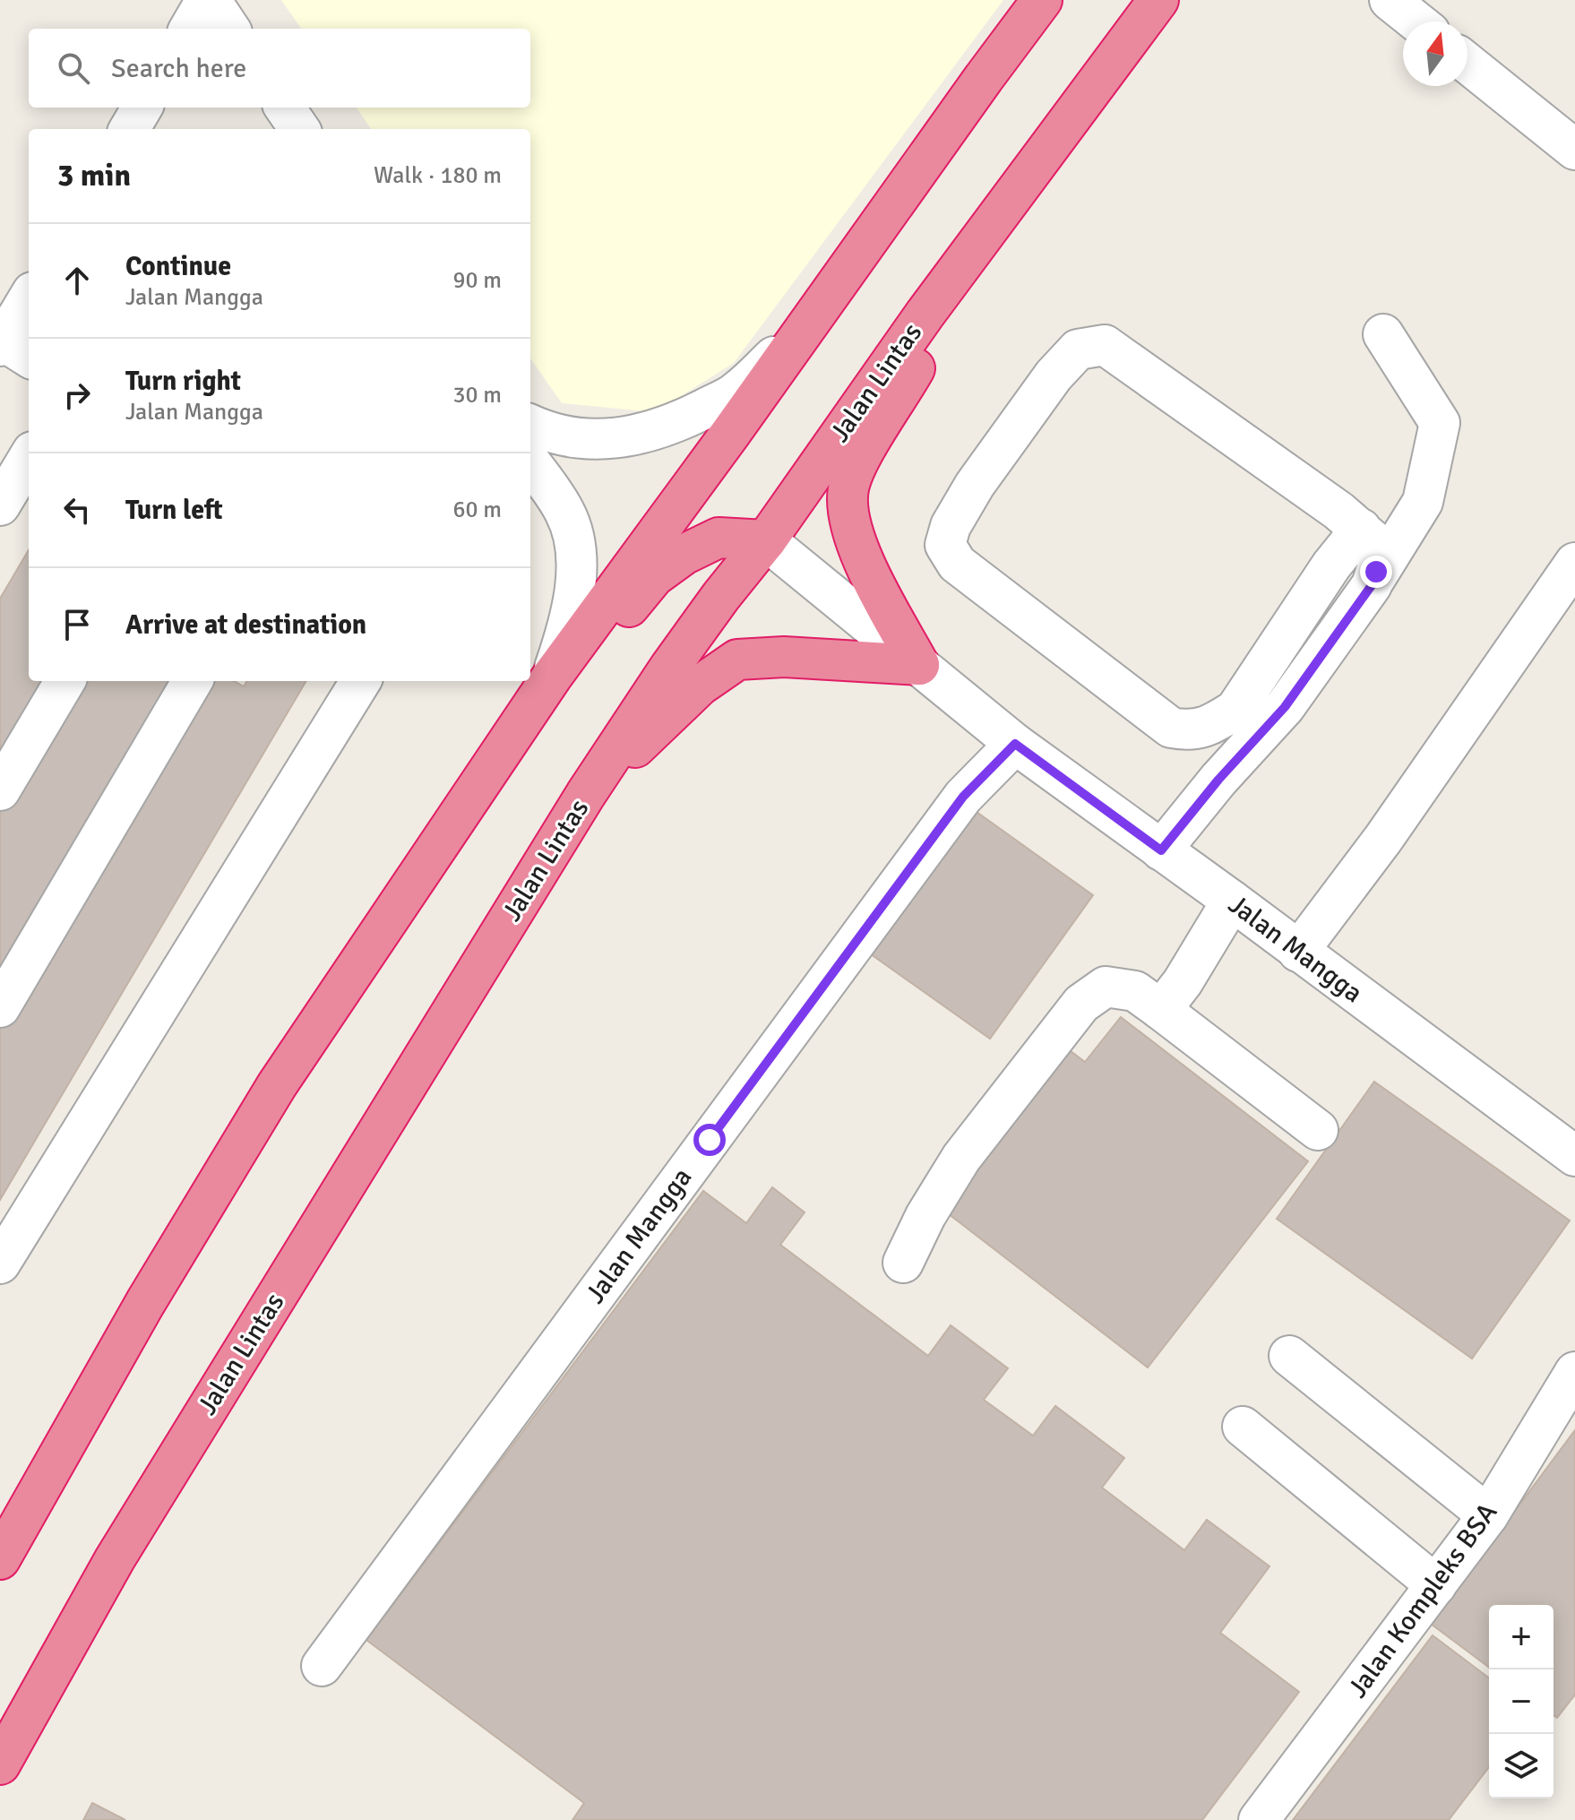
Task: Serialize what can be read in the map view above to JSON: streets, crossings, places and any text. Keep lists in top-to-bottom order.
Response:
{
  "streets": {
    "highway": ["Jalan Lintas"],
    "street": ["Jalan Mangga", "Jalan Kompleks BSA"]
  },
  "crossings": [
    ["Jalan Lintas", "Jalan Mangga"]
  ],
  "north": "top",
  "page": {
    "search": "Search here",
    "heading": ["3 min", "Walk · 180 m"],
    "list": [
      ["Continue", "Jalan Mangga", "90 m"],
      ["Turn right", "Jalan Mangga", "30 m"],
      ["Turn left", "60 m"],
      "Arrive at destination"
    ],
    "map_buttons": ["+", "−"]
  }
}
